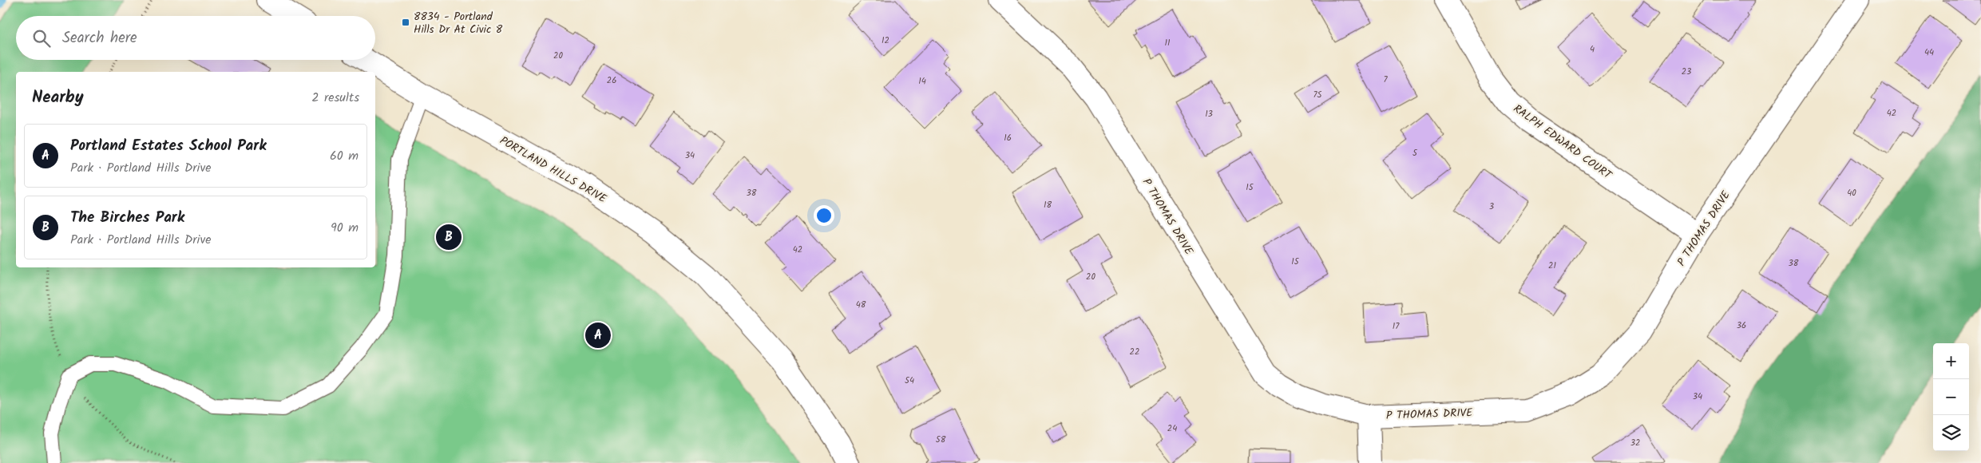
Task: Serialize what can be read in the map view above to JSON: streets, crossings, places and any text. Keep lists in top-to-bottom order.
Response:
{
  "streets": {
    "street": ["RALPH EDWARD COURT", "PORTLAND HILLS DRIVE", "P THOMAS DRIVE"]
  },
  "crossings": [
    ["RALPH EDWARD COURT", "P THOMAS DRIVE"]
  ],
  "places": {
    "transit": ["8834 - Portland Hills Dr At Civic 8"]
  },
  "house_numbers": [
    "12",
    "11",
    "4",
    "44",
    "20",
    "23",
    "7",
    "26",
    "14",
    "7S",
    "42",
    "13",
    "16",
    "5",
    "34",
    "15",
    "38",
    "40",
    "18",
    "3",
    "42",
    "15",
    "38",
    "21",
    "20",
    "48",
    "36",
    "17",
    "22",
    "54",
    "34",
    "24",
    "58",
    "32"
  ],
  "page": {
    "search": "Search here",
    "heading": ["Nearby", "2 results"],
    "list": [
      {
        "mark": "A",
        "name": "Portland Estates School Park",
        "note": "Park · Portland Hills Drive",
        "value": "60 m"
      },
      {
        "mark": "B",
        "name": "The Birches Park",
        "note": "Park · Portland Hills Drive",
        "value": "90 m"
      }
    ],
    "pins": ["B", "A"],
    "map_buttons": ["+", "−"]
  }
}
